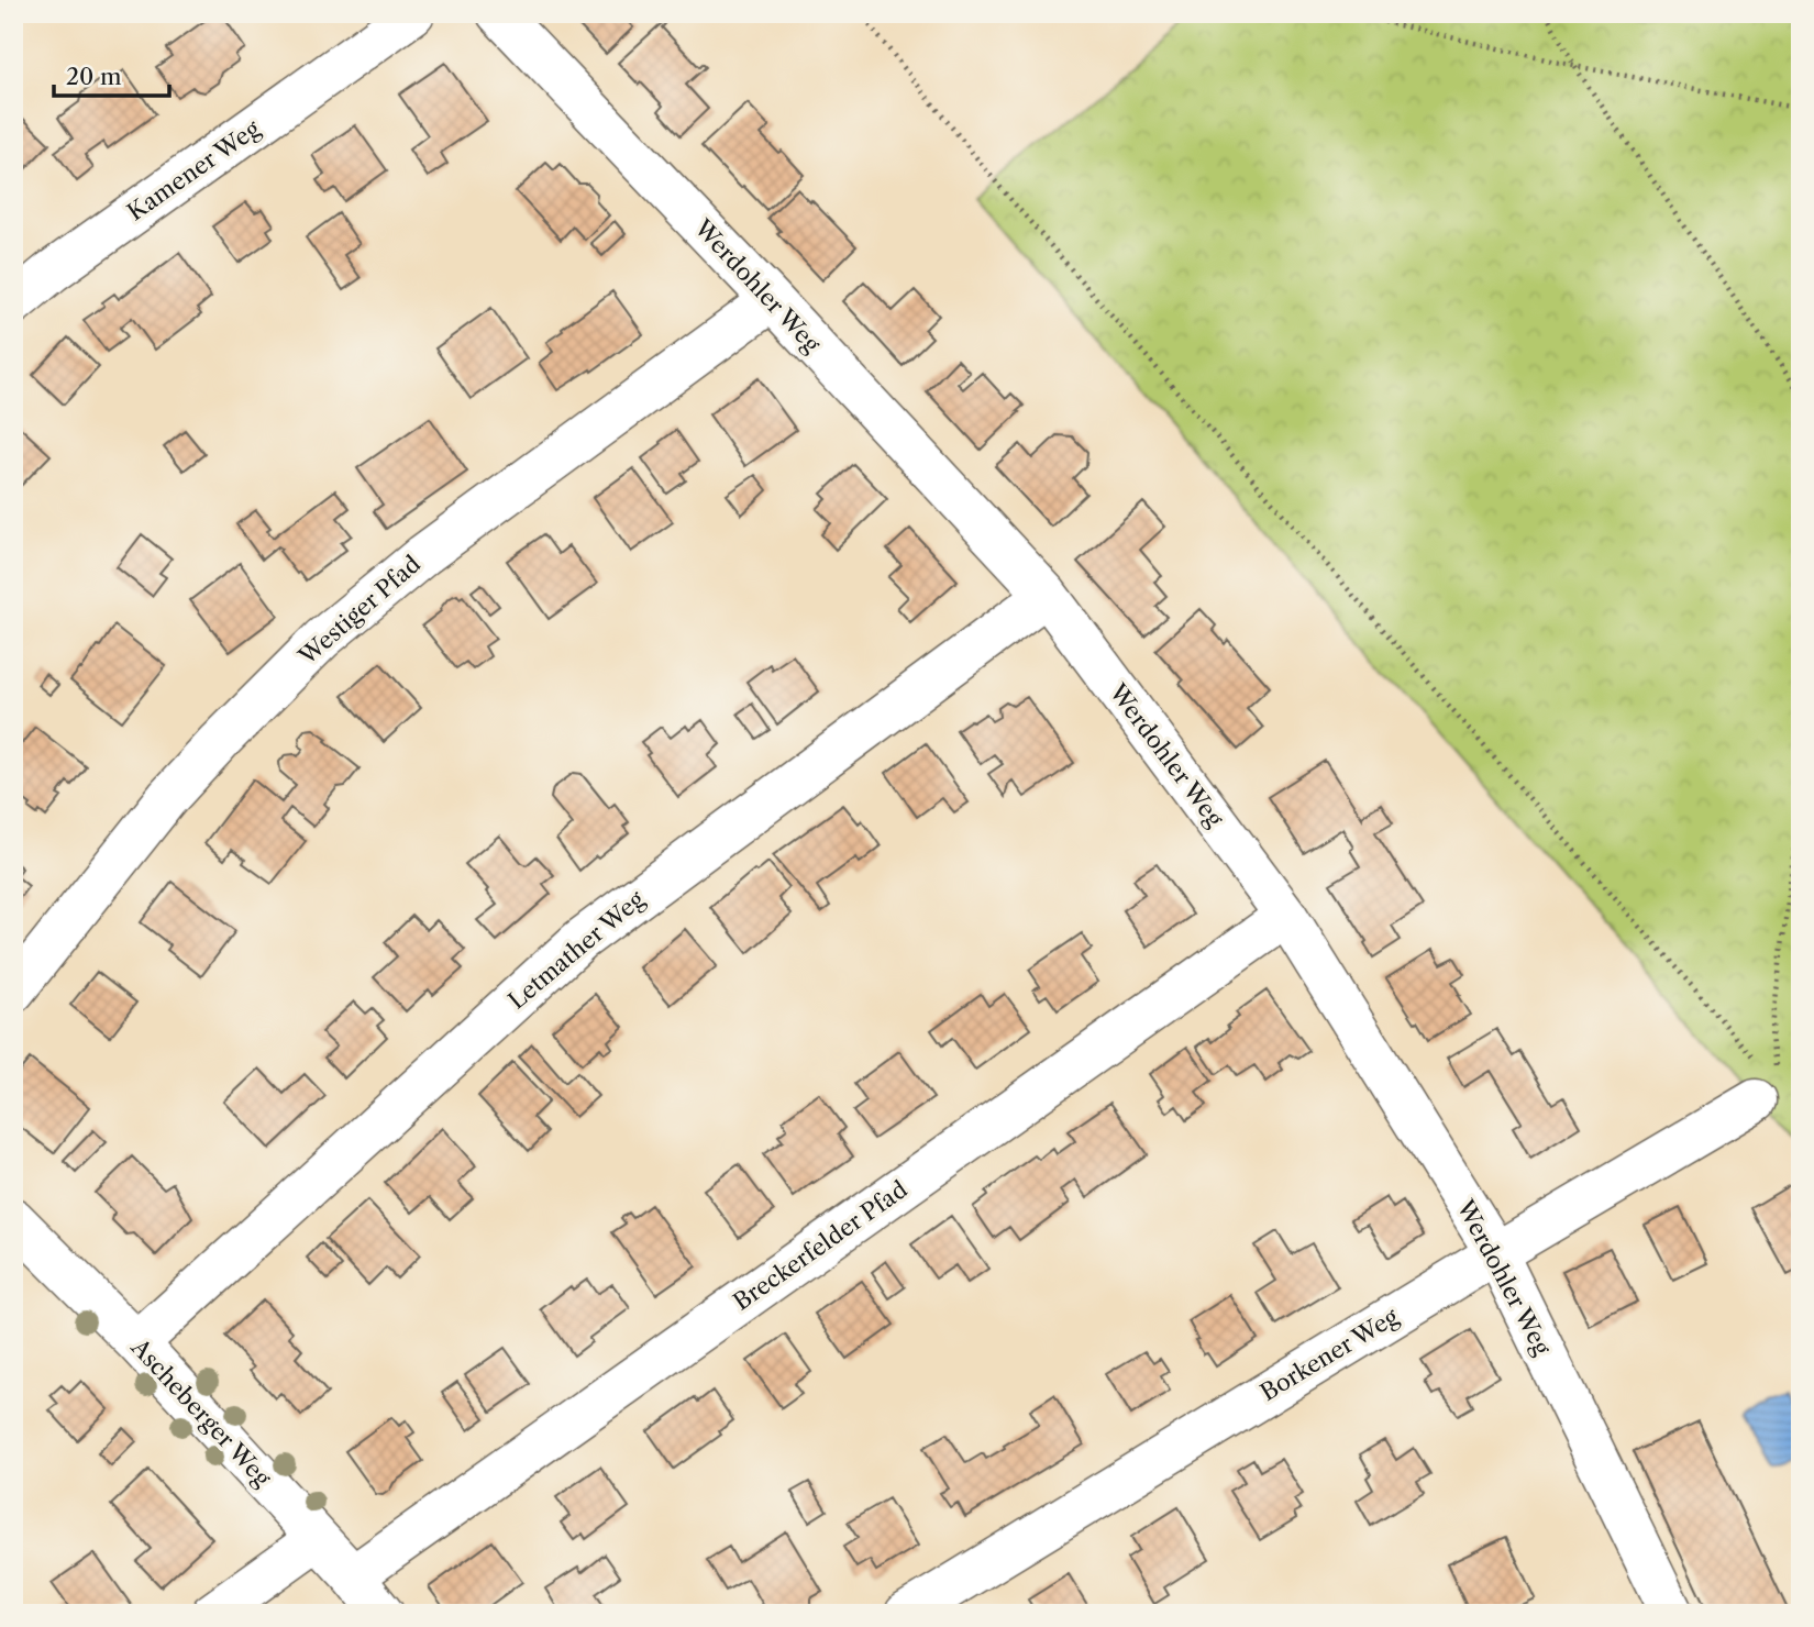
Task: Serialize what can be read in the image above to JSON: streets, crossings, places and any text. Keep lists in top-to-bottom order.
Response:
{
  "streets": {
    "street": [
      "Kamener Weg",
      "Werdohler Weg",
      "Westiger Pfad",
      "Letmather Weg",
      "Breckerfelder Pfad",
      "Borkener Weg",
      "Ascheberger Weg"
    ]
  },
  "crossings": [
    ["Werdohler Weg", "Westiger Pfad"],
    ["Werdohler Weg", "Letmather Weg"],
    ["Werdohler Weg", "Breckerfelder Pfad"],
    ["Werdohler Weg", "Borkener Weg"],
    ["Letmather Weg", "Ascheberger Weg"],
    ["Breckerfelder Pfad", "Ascheberger Weg"]
  ],
  "scale_bar": "20 m"
}
